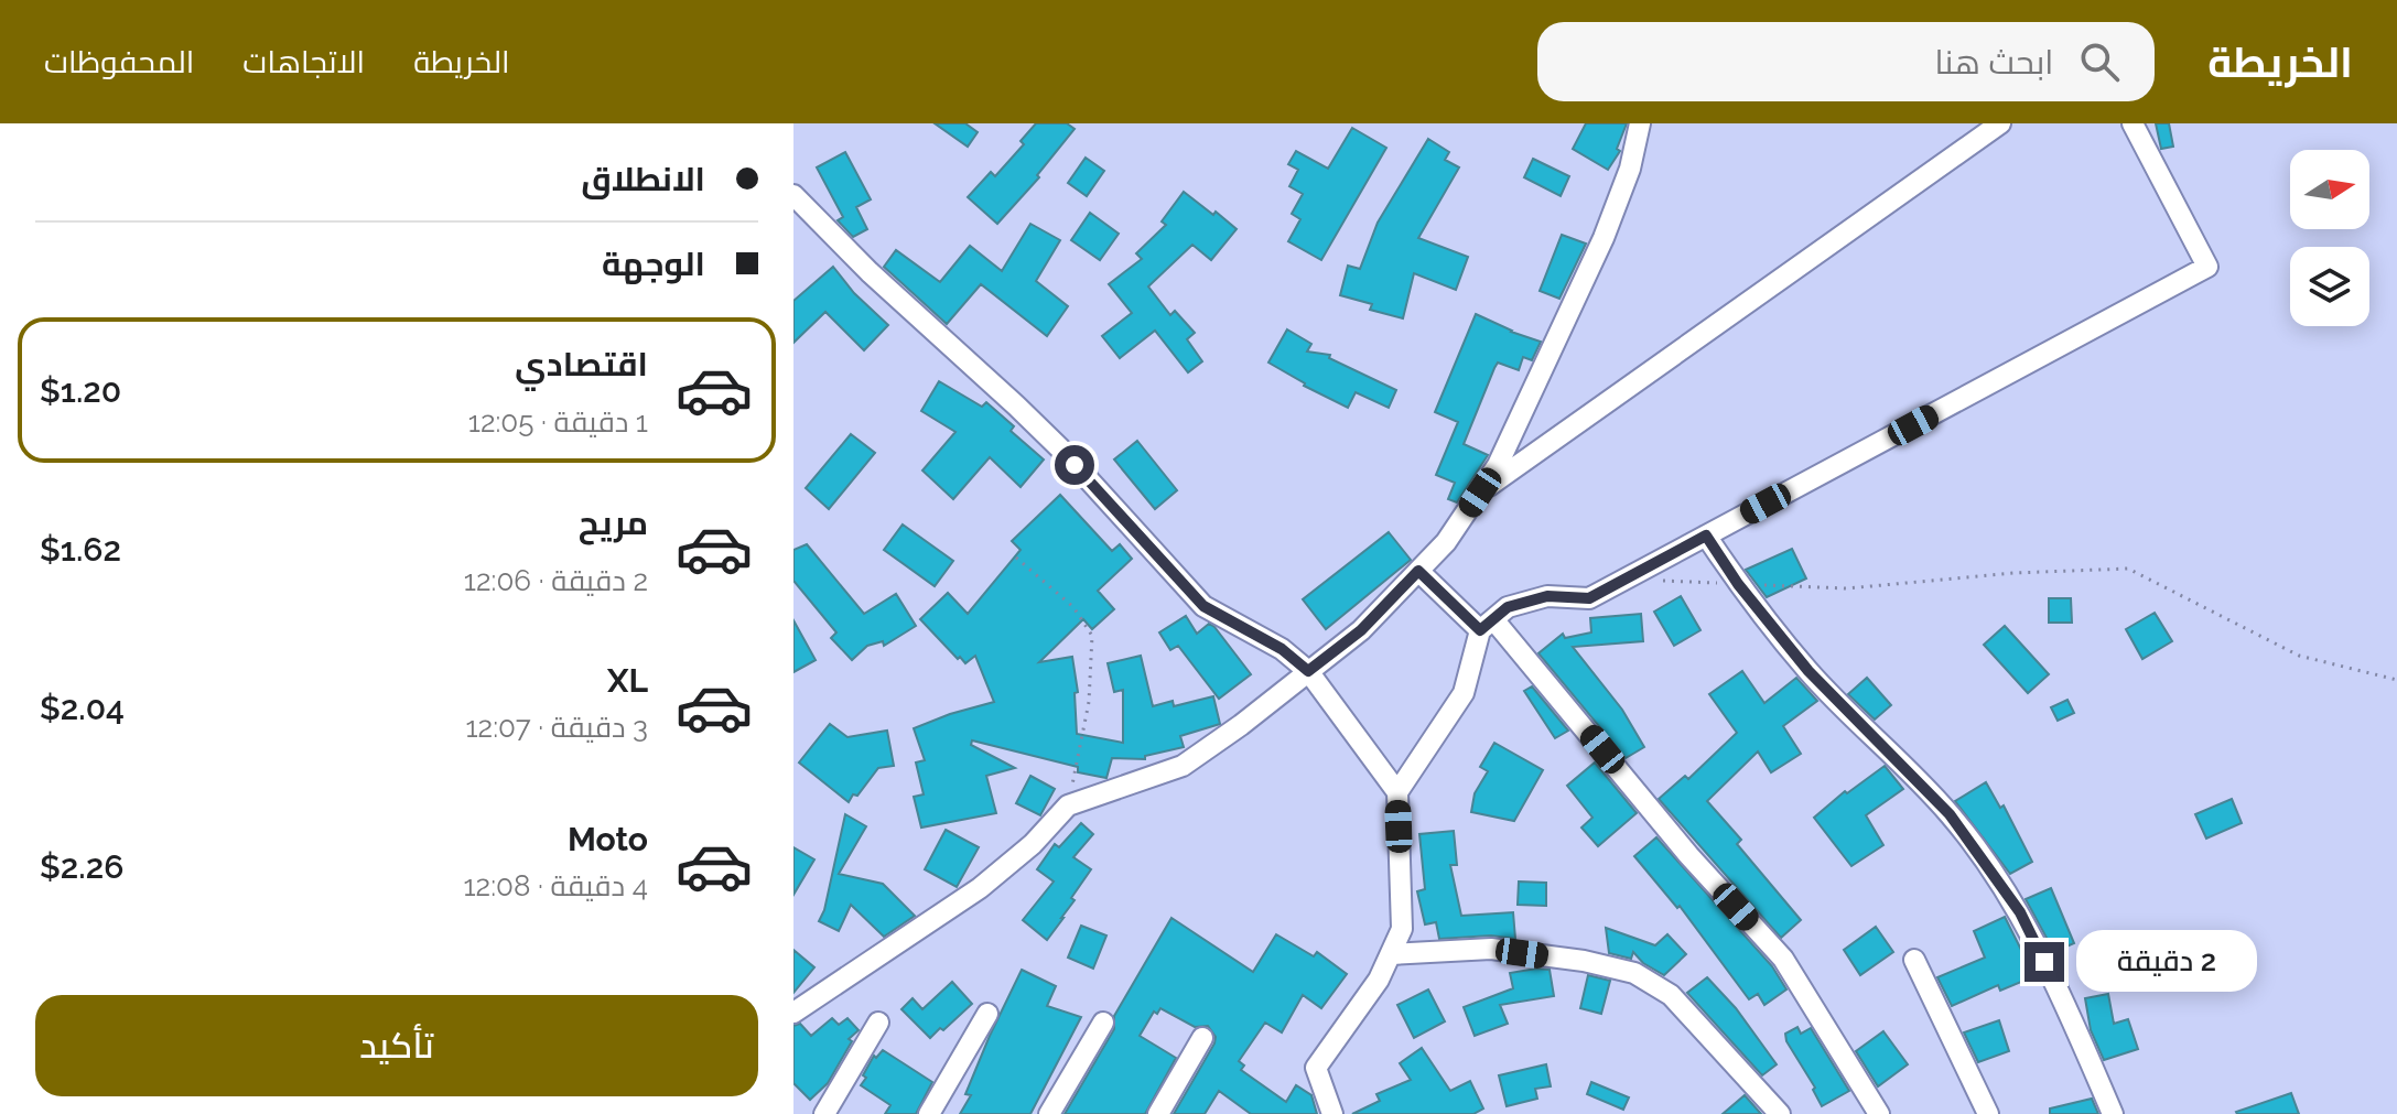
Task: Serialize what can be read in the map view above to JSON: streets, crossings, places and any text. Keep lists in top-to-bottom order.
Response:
{
  "north": "right",
  "page": {
    "header": "الخريطة",
    "search": "ابحث هنا",
    "nav": ["الخريطة", "الاتجاهات", "المحفوظات"],
    "banner": ["الانطلاق", "الوجهة"],
    "list": [
      {
        "name": "اقتصادي",
        "note": "1 دقيقة · 12:05",
        "value": "$1.20"
      },
      {
        "name": "مريح",
        "note": "2 دقيقة · 12:06",
        "value": "$1.62"
      },
      {
        "name": "XL",
        "note": "3 دقيقة · 12:07",
        "value": "$2.04"
      },
      {
        "name": "Moto",
        "note": "4 دقيقة · 12:08",
        "value": "$2.26"
      }
    ],
    "bubble": "2 دقيقة",
    "buttons": "تأكيد"
  }
}
